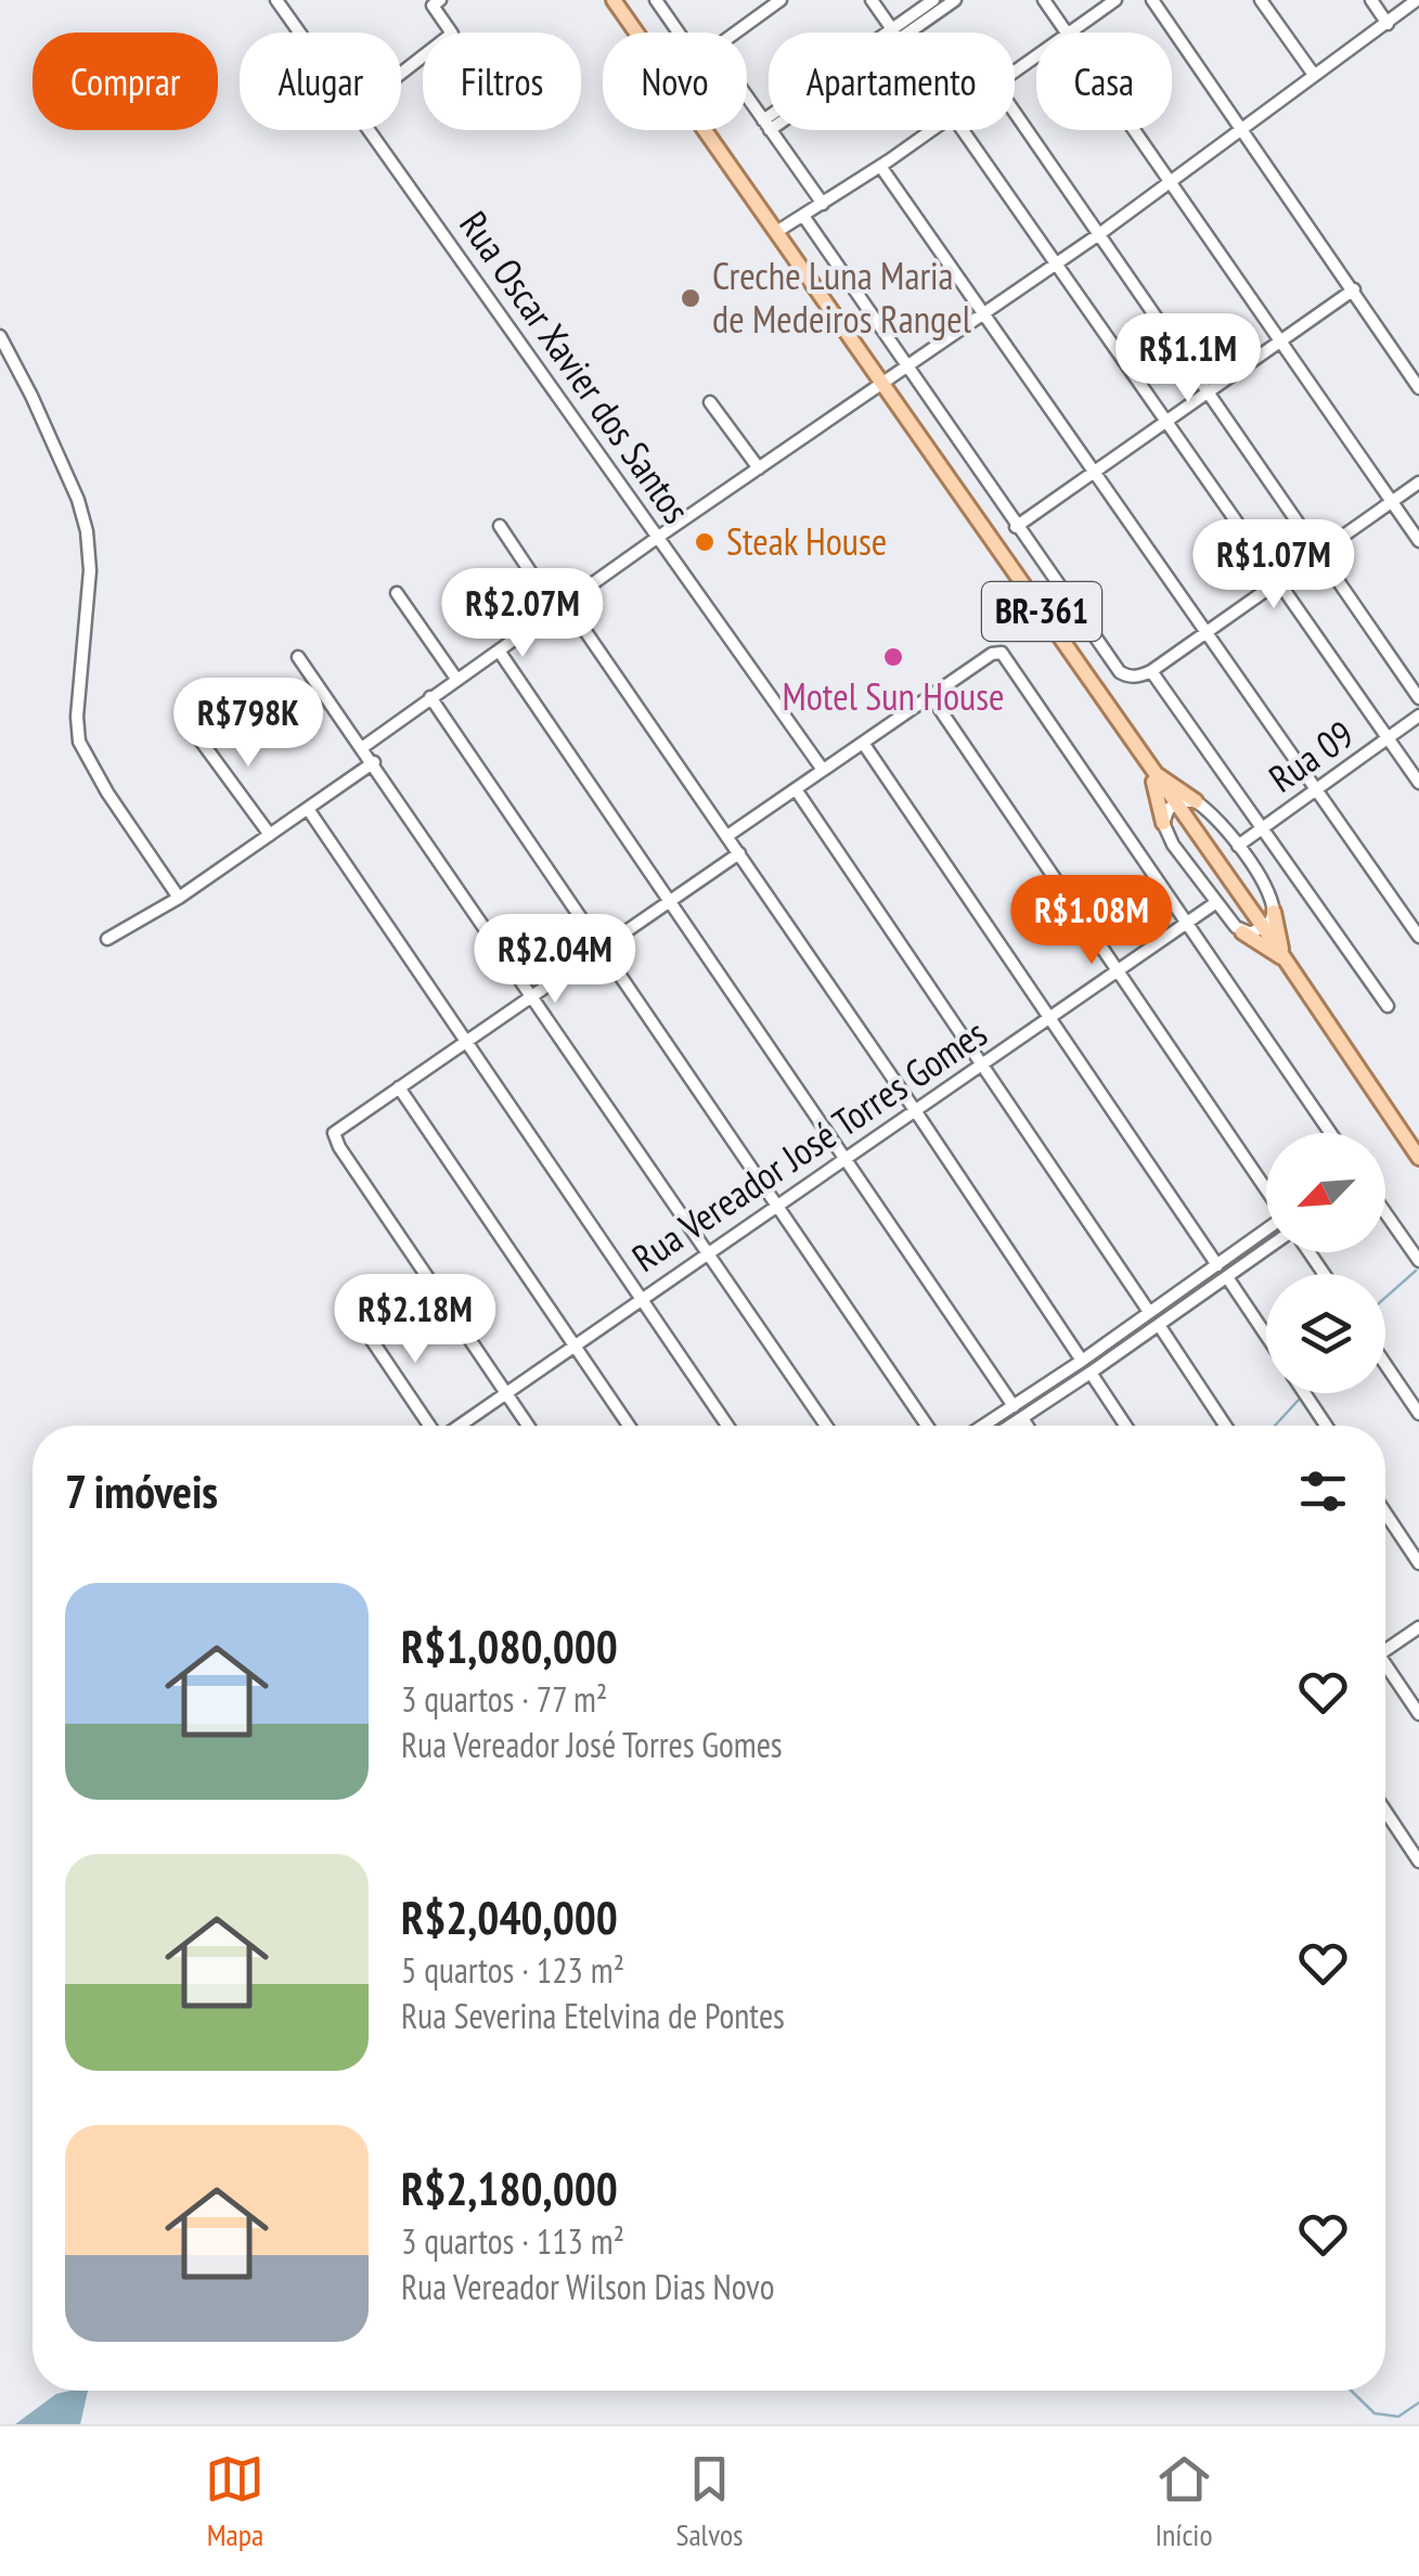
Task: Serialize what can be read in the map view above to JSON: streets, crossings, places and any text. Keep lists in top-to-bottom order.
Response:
{
  "streets": {
    "main road": ["BR-361"],
    "street": ["Rua Oscar Xavier dos Santos", "Rua 09", "Rua Vereador José Torres Gomes"]
  },
  "places": ["Creche Luna Maria de Medeiros Rangel", "Steak House", "Motel Sun House"],
  "north": "bottom left",
  "page": {
    "chip": [
      "Comprar",
      "Alugar",
      "Filtros",
      "Novo",
      "Apartamento",
      "Casa"
    ],
    "price": [
      "R$1.1M",
      "R$1.07M",
      "R$2.07M",
      "R$798K",
      "R$1.08M",
      "R$2.04M",
      "R$2.18M"
    ],
    "heading": "7 imóveis",
    "list": [
      {
        "name": "R$1,080,000",
        "note": "3 quartos · 77 m² · Rua Vereador José Torres Gomes"
      },
      {
        "name": "R$2,040,000",
        "note": "5 quartos · 123 m² · Rua Severina Etelvina de Pontes"
      },
      {
        "name": "R$2,180,000",
        "note": "3 quartos · 113 m² · Rua Vereador Wilson Dias Novo"
      }
    ],
    "tabs": ["Mapa", "Salvos", "Início"]
  }
}
